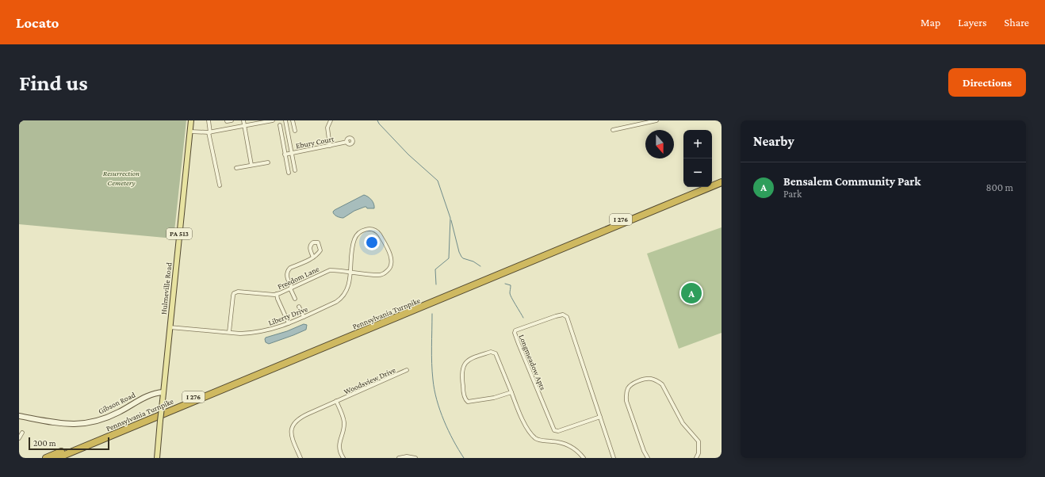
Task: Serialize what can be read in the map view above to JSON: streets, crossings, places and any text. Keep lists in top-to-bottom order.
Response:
{
  "streets": {
    "highway": ["I 276", "Pennsylvania Turnpike"],
    "main road": ["PA 513", "Hulmeville Road", "Gibson Road"],
    "street": [
      "Ebury Court",
      "Freedom Lane",
      "Liberty Drive",
      "Longmeadow Apts",
      "Woodsview Drive"
    ]
  },
  "crossings": [
    ["Freedom Lane", "Liberty Drive"],
    ["Hulmeville Road", "Liberty Drive"],
    ["Hulmeville Road", "Gibson Road"]
  ],
  "parks": ["Resurrection Cemetery"],
  "scale_bar": "200 m",
  "north": "bottom",
  "page": {
    "header": "Locato",
    "nav": ["Map", "Layers", "Share"],
    "buttons": "Directions",
    "title": "Find us",
    "heading": "Nearby",
    "map_buttons": ["+", "−"],
    "list": [
      {
        "mark": "A",
        "name": "Bensalem Community Park",
        "note": "Park",
        "value": "800 m"
      }
    ],
    "pins": "A",
    "scale": "200 m"
  }
}
